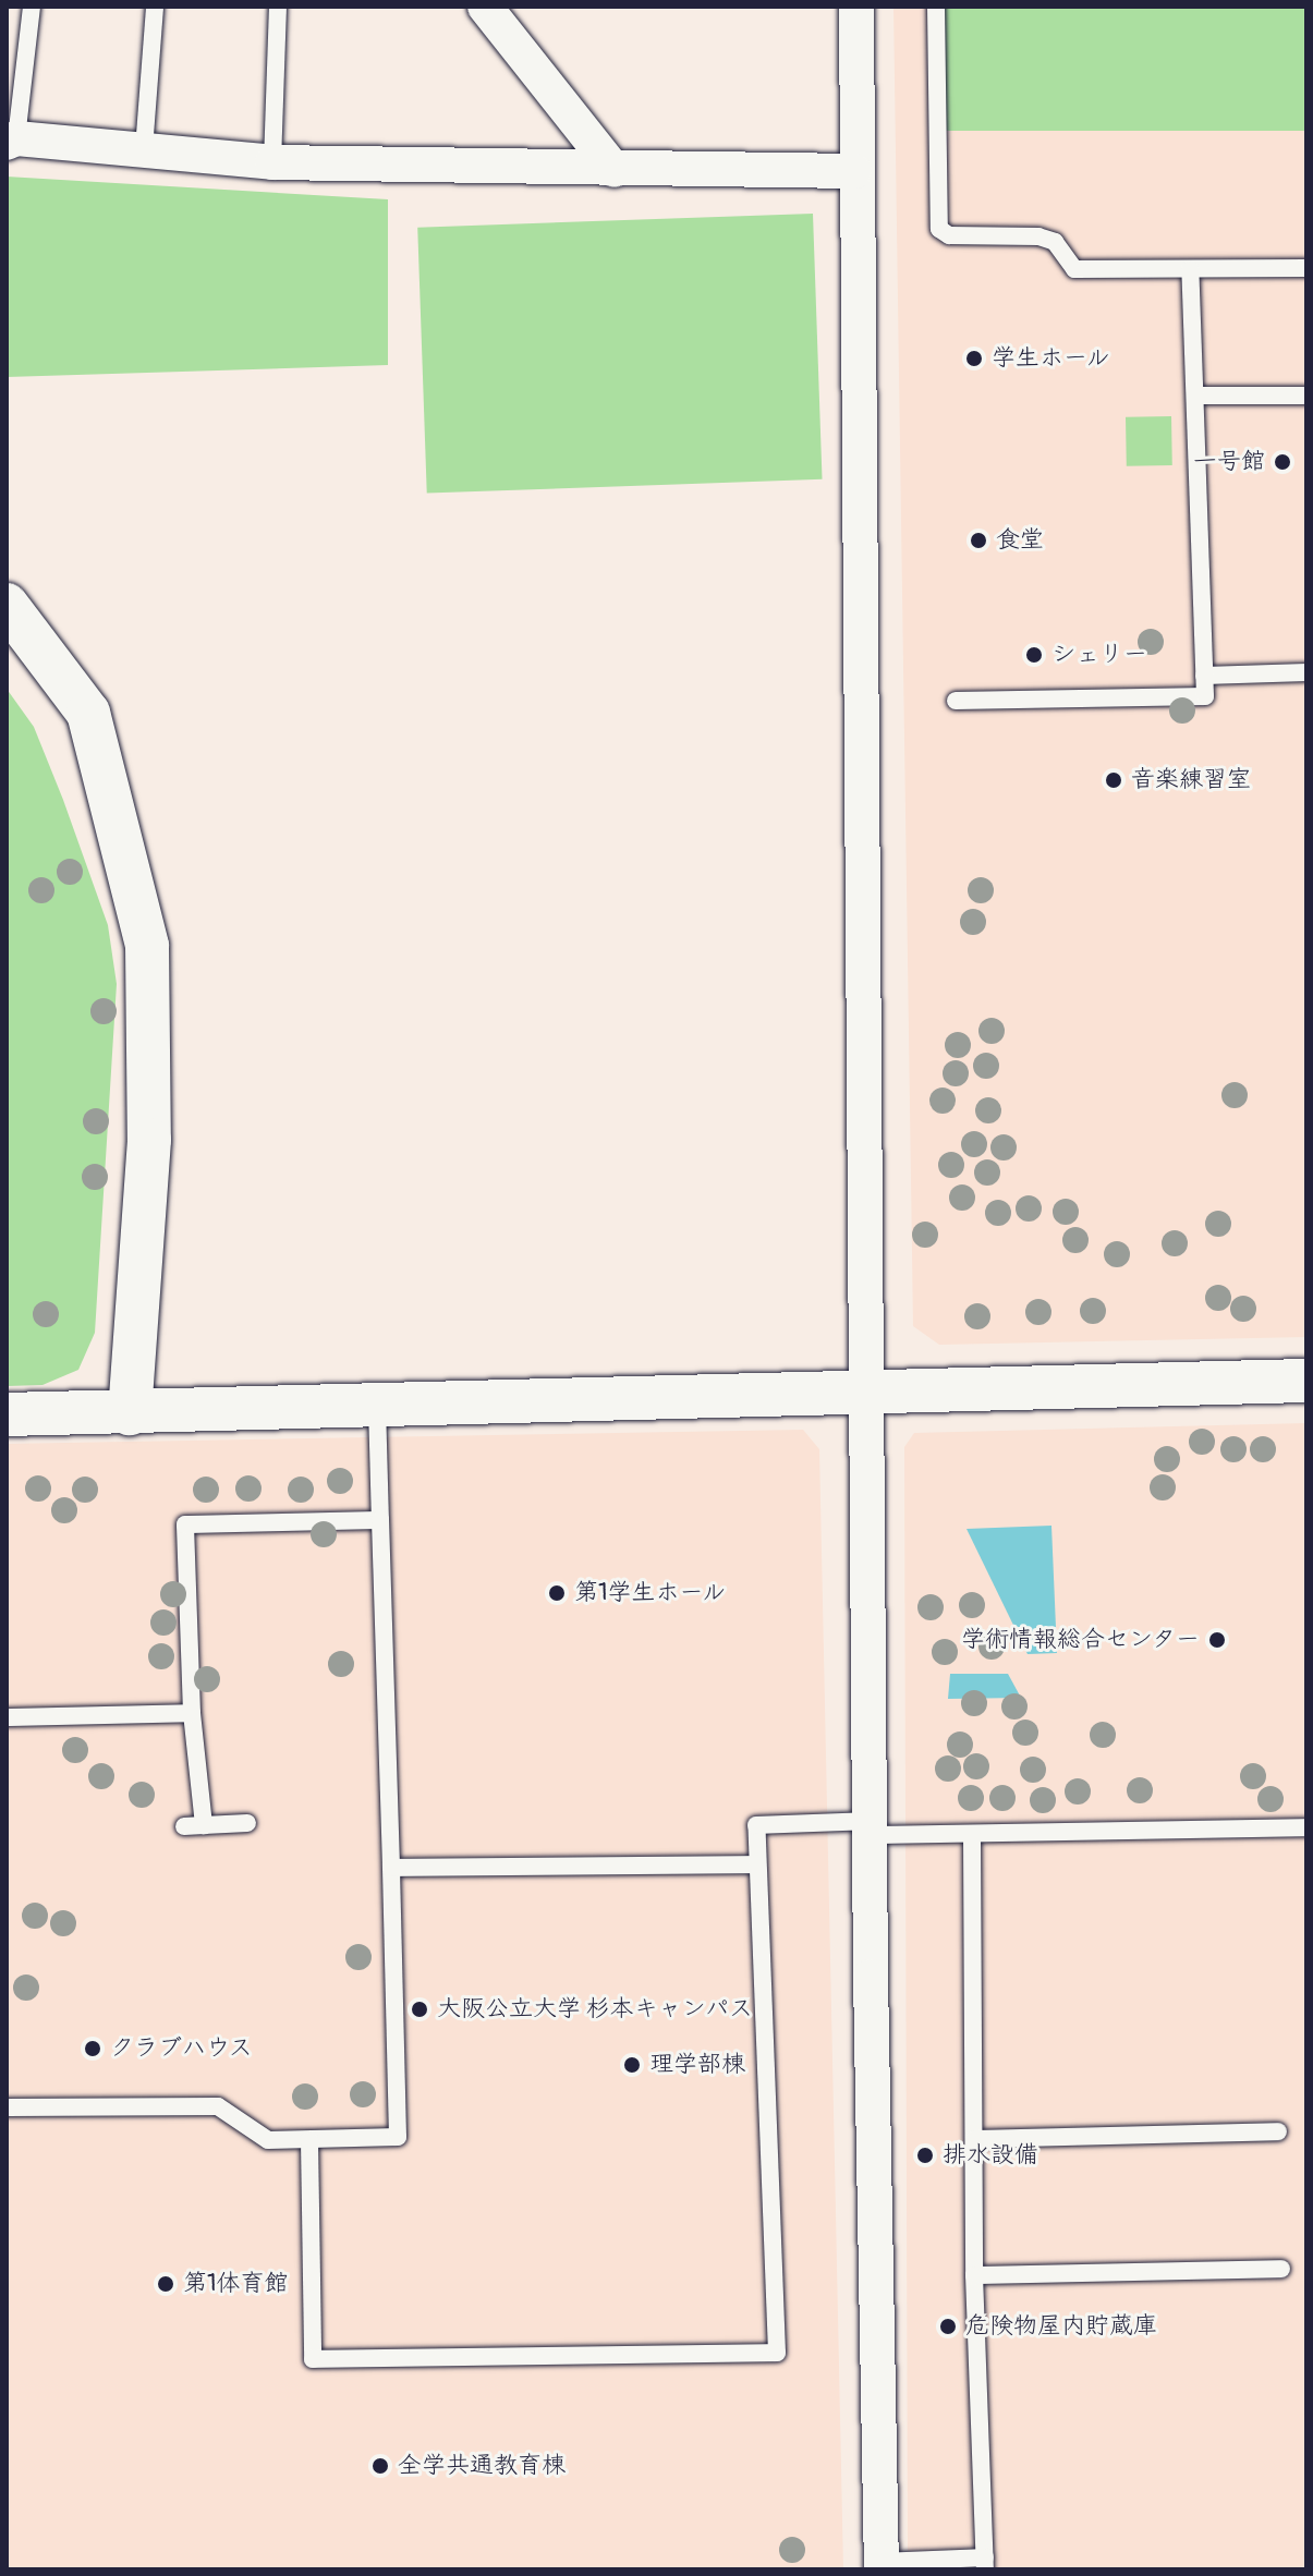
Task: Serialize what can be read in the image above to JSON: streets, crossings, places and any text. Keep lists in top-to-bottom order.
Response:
{
  "places": [
    "学生ホール",
    "一号館",
    "食堂",
    "シェリー",
    "音楽練習室",
    "第1学生ホール",
    "学術情報総合センター",
    "大阪公立大学 杉本キャンパス",
    "クラブハウス",
    "理学部棟",
    "排水設備",
    "第1体育館",
    "危険物屋内貯蔵庫",
    "全学共通教育棟"
  ]
}
